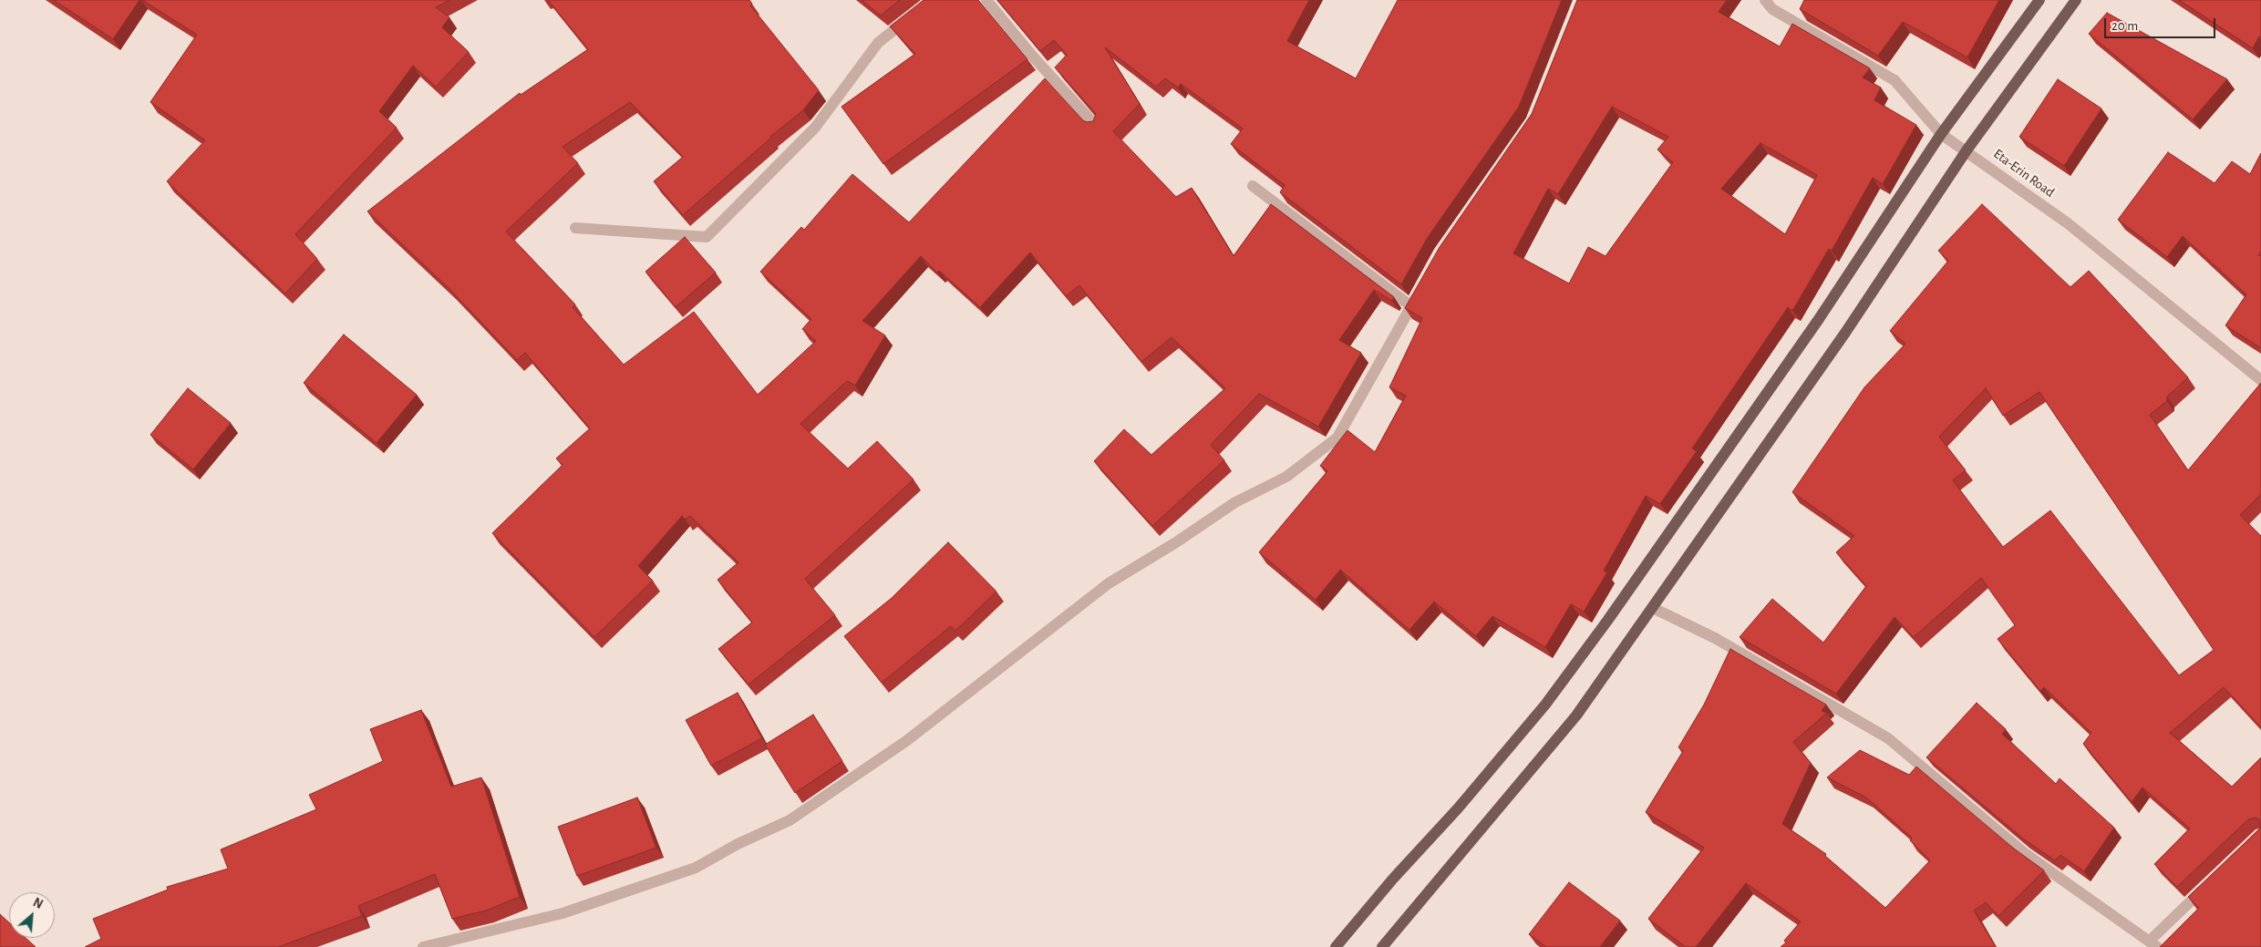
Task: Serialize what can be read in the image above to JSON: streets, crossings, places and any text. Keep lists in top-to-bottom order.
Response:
{
  "streets": {
    "street": ["Eta-Erin Road"]
  },
  "scale_bar": "20 m",
  "north": "top right"
}
